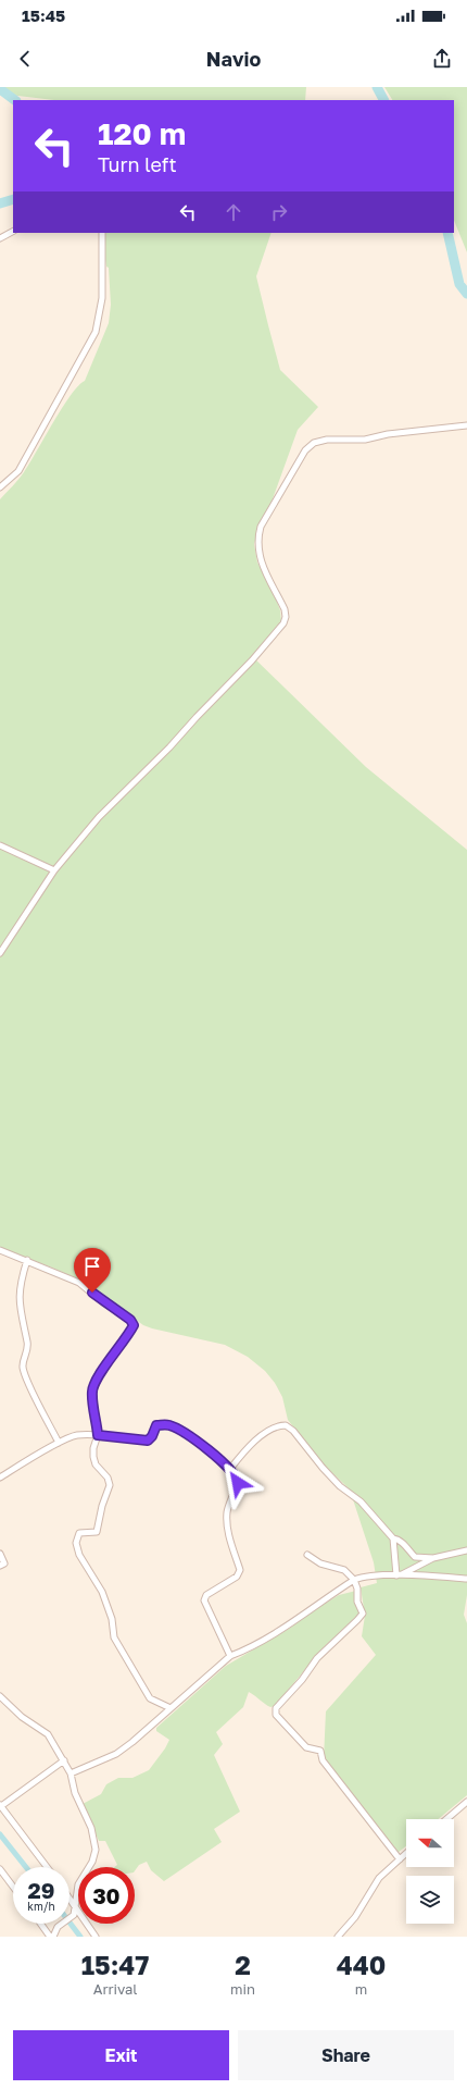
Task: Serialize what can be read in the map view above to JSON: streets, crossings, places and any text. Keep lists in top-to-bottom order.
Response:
{
  "north": "left",
  "page": {
    "status": "15:45",
    "header": "Navio",
    "turn": ["120 m", "Turn left"],
    "speed": "29 km/h",
    "limit": "30",
    "eta": [
      "15:47",
      "Arrival",
      "2",
      "min",
      "440",
      "m"
    ],
    "buttons": ["Exit", "Share"]
  }
}
